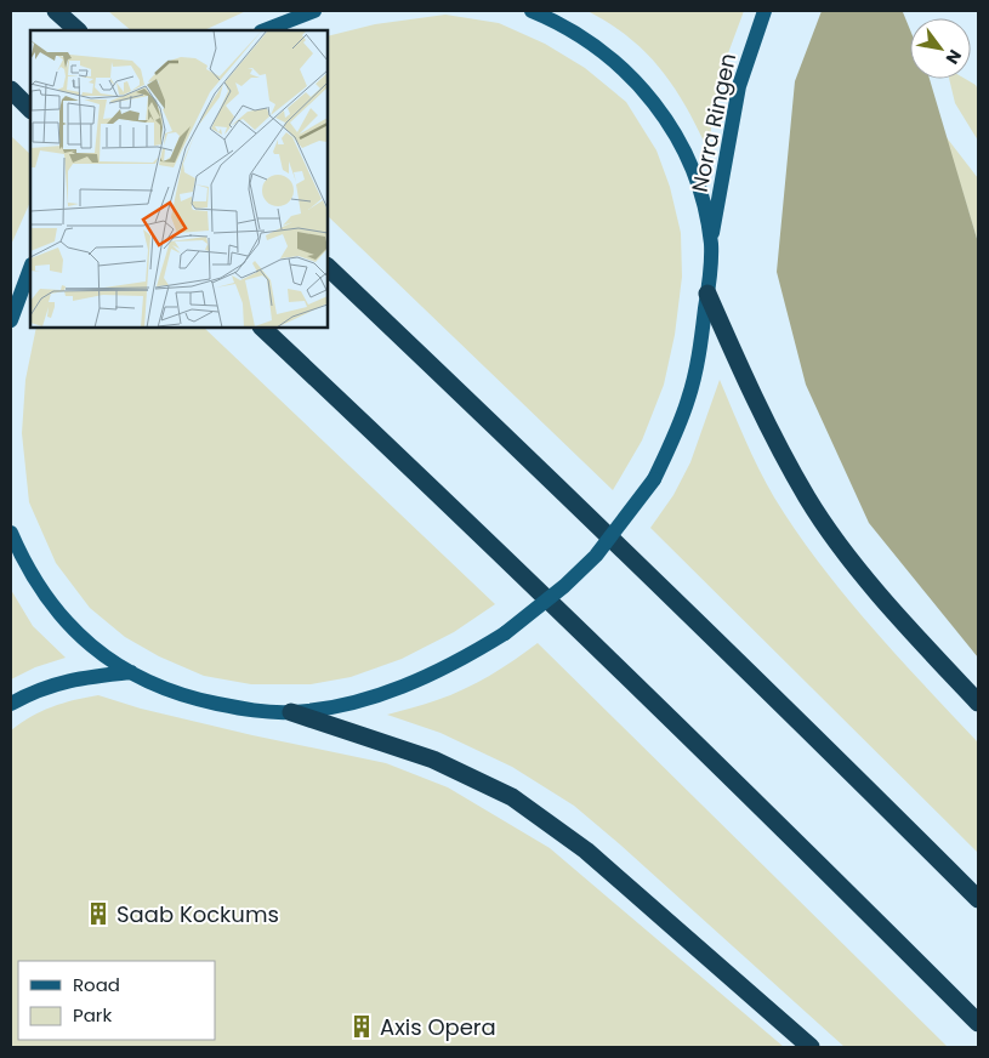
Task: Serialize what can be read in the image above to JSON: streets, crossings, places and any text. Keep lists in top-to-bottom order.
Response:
{
  "streets": {
    "main road": ["Norra Ringen"]
  },
  "places": {
    "building": ["Saab Kockums", "Axis Opera"]
  },
  "legend": ["Road", "Park"],
  "north": "bottom right"
}
